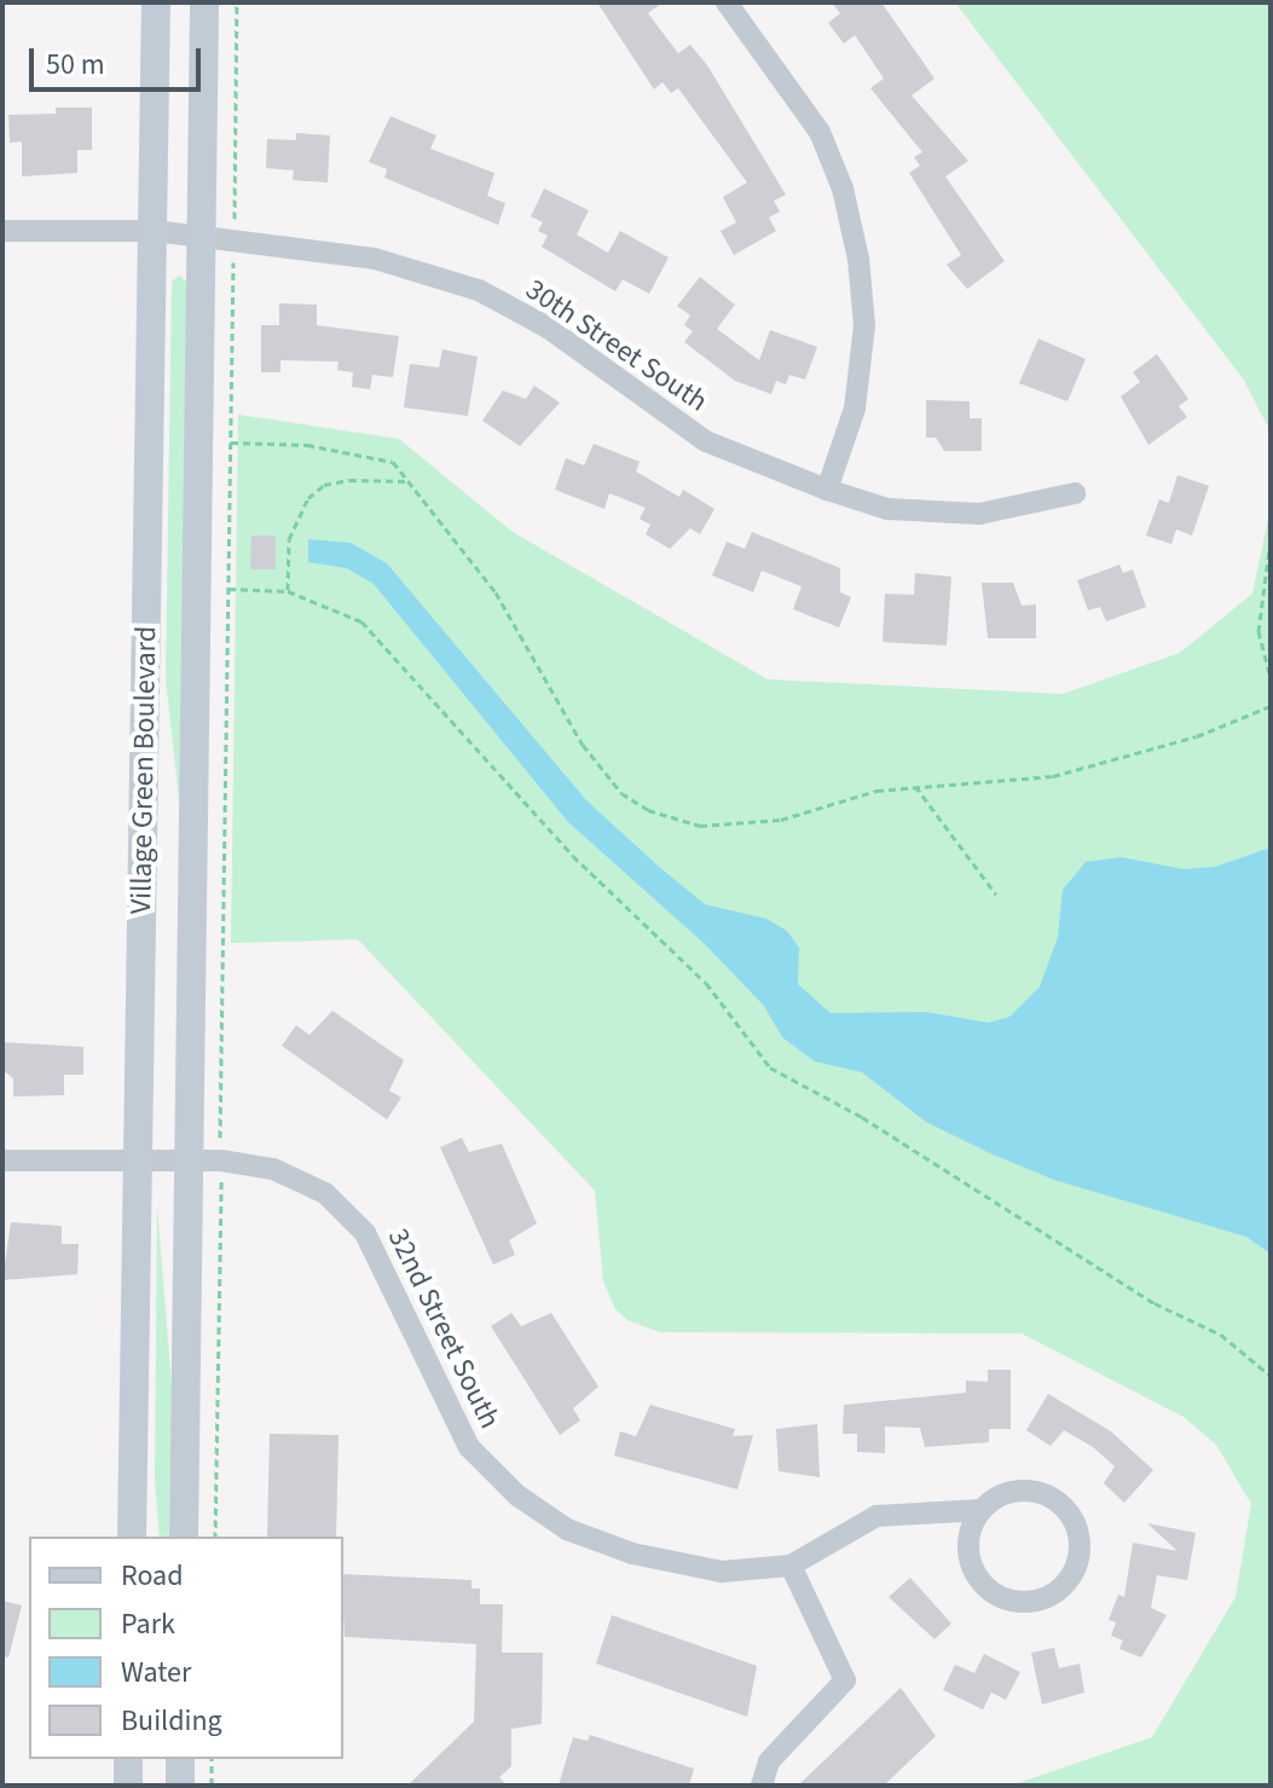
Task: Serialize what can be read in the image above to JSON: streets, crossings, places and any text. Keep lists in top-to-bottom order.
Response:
{
  "streets": {
    "street": ["30th Street South", "Village Green Boulevard", "32nd Street South"]
  },
  "crossings": [
    ["30th Street South", "Village Green Boulevard"],
    ["Village Green Boulevard", "32nd Street South"]
  ],
  "legend": [
    "Road",
    "Park",
    "Water",
    "Building"
  ],
  "scale_bar": "50 m"
}
